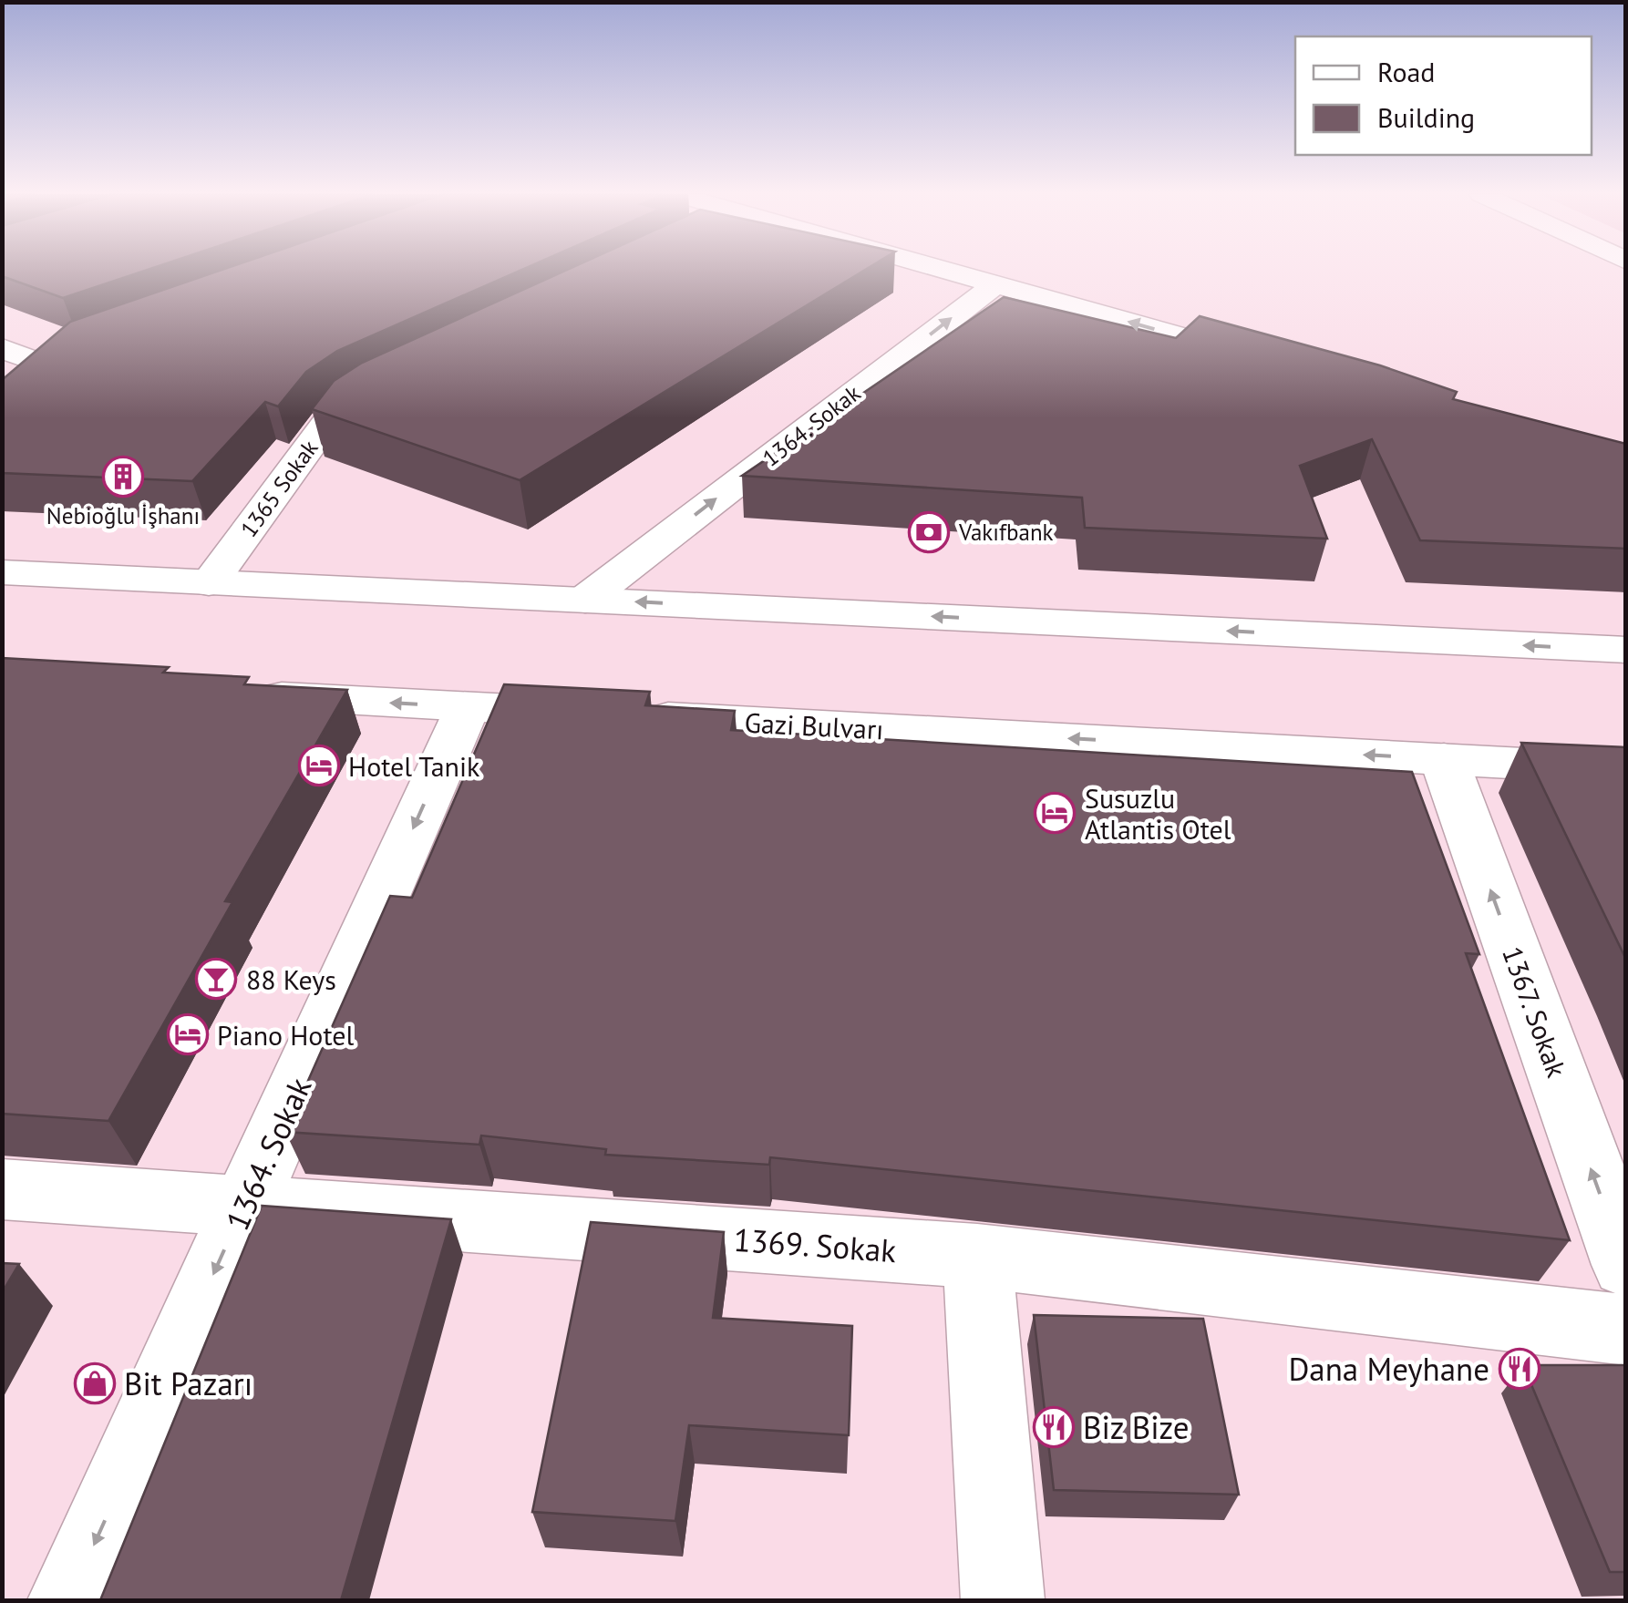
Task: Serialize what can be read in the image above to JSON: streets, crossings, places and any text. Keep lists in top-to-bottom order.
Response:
{
  "streets": {
    "street": [
      "1364. Sokak",
      "1365 Sokak",
      "Gazi Bulvarı",
      "1367. Sokak",
      "1369. Sokak"
    ]
  },
  "crossings": [
    ["1364. Sokak", "Gazi Bulvarı"],
    ["1364. Sokak", "1369. Sokak"],
    ["Gazi Bulvarı", "1367. Sokak"]
  ],
  "one_way": ["1367. Sokak"],
  "places": {
    "building": ["Nebioğlu İşhanı"],
    "bank": ["Vakıfbank"],
    "hotel": ["Hotel Tanik", "Susuzlu Atlantis Otel", "Piano Hotel"],
    "bar": ["88 Keys"],
    "restaurant": ["Dana Meyhane", "Biz Bize"],
    "shop": ["Bit Pazarı"]
  },
  "legend": ["Road", "Building"]
}
